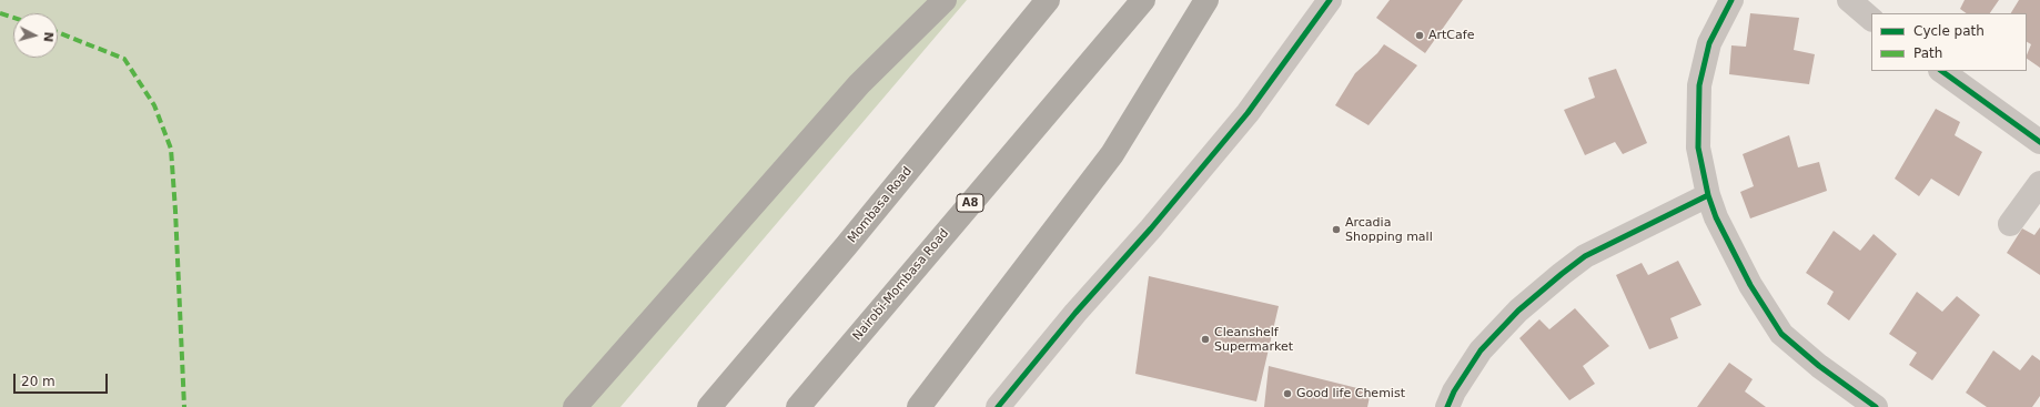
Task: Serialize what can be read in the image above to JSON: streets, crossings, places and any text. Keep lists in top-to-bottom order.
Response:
{
  "streets": {
    "highway": ["A8", "Mombasa Road", "Nairobi-Mombasa Road"]
  },
  "places": [
    "ArtCafe",
    "Arcadia Shopping mall",
    "Cleanshelf Supermarket",
    "Good life Chemist"
  ],
  "legend": ["Cycle path", "Path"],
  "scale_bar": "20 m",
  "north": "right"
}
